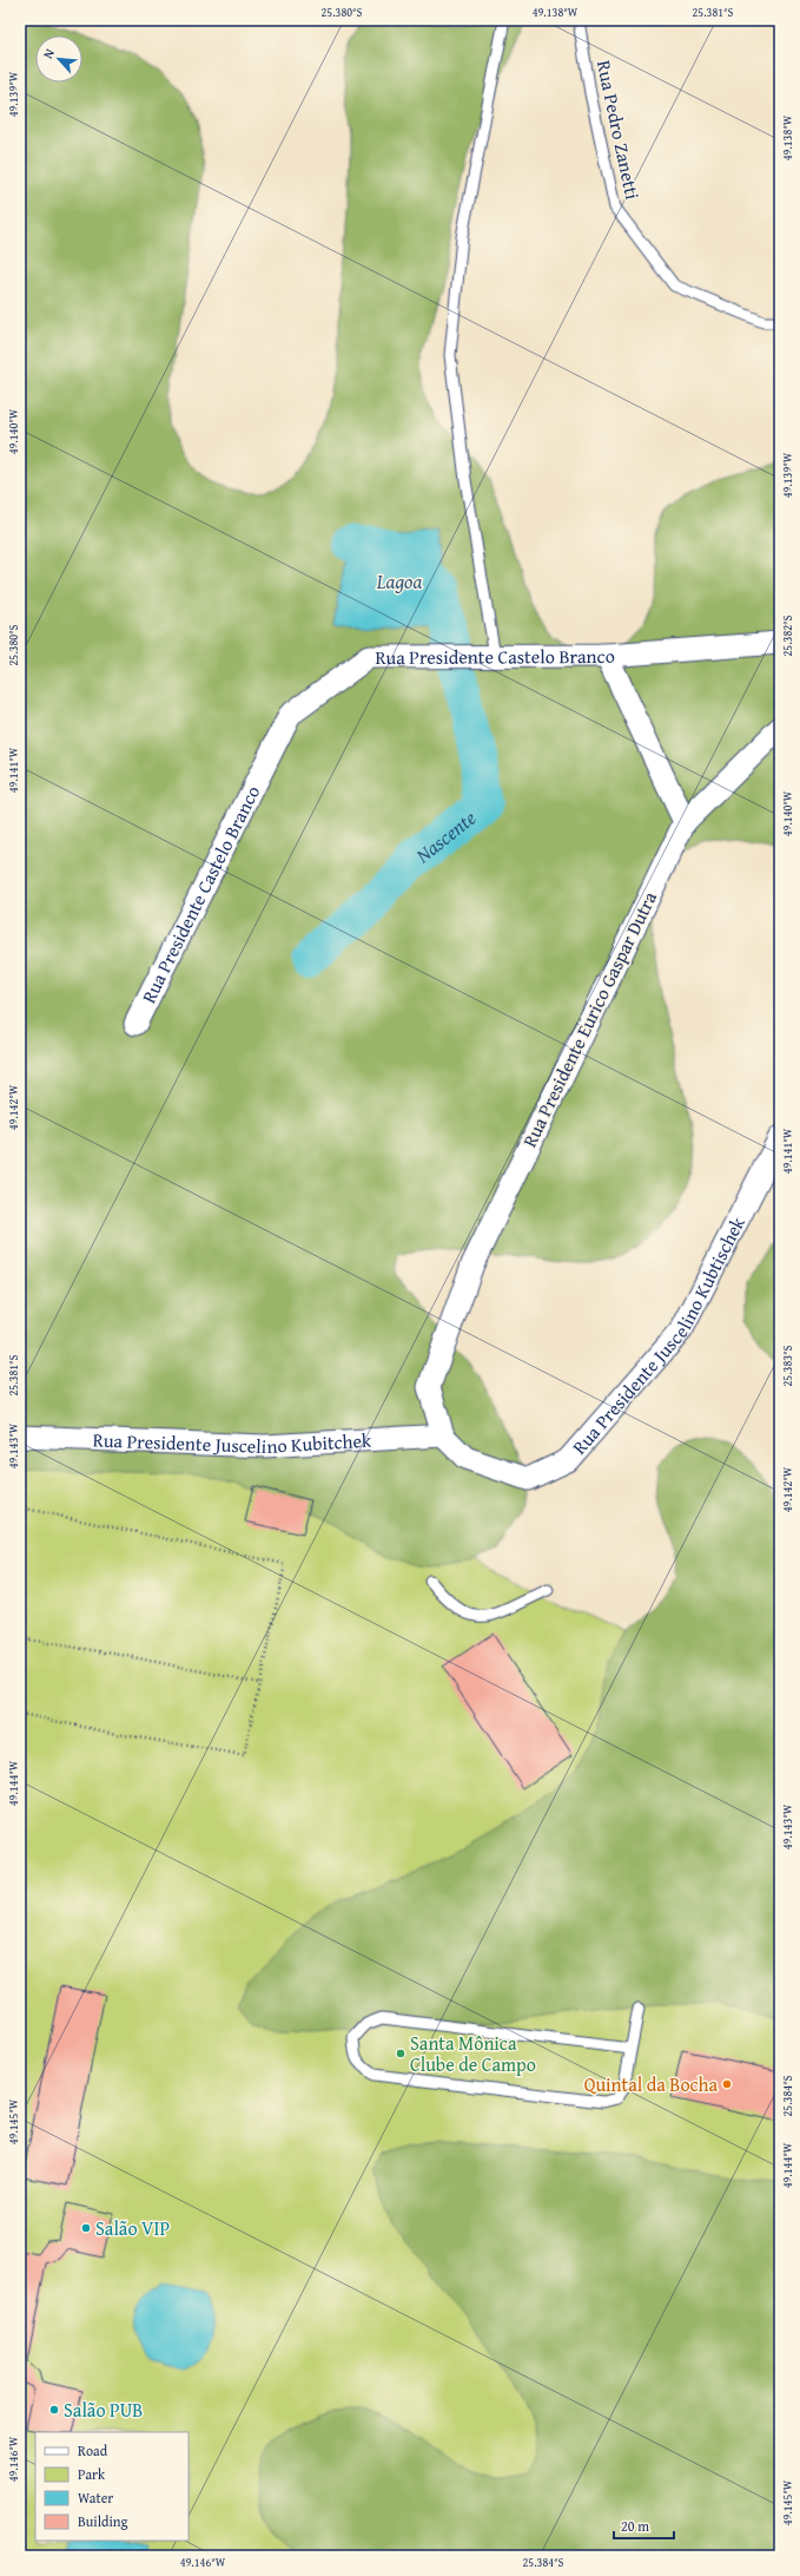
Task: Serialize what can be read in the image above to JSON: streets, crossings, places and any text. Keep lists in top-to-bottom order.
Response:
{
  "streets": {
    "street": [
      "Rua Presidente Castelo Branco",
      "Rua Presidente Eurico Gaspar Dutra",
      "Rua Presidente Juscelino Kubtischek",
      "Rua Presidente Juscelino Kubitchek"
    ],
    "lane": ["Rua Pedro Zanetti"]
  },
  "crossings": [
    ["Rua Presidente Eurico Gaspar Dutra", "Rua Presidente Juscelino Kubtischek"],
    ["Rua Presidente Juscelino Kubtischek", "Rua Presidente Juscelino Kubitchek"]
  ],
  "water": ["Lagoa", "Nascente"],
  "places": [
    "Santa Mônica Clube de Campo",
    "Quintal da Bocha",
    "Salão VIP",
    "Salão PUB"
  ],
  "legend": [
    "Road",
    "Park",
    "Water",
    "Building"
  ],
  "scale_bar": "20 m",
  "north": "top left",
  "coordinates": [
    "25.380°S",
    "49.138°W",
    "25.381°S",
    "49.139°W",
    "49.140°W",
    "25.382°S",
    "49.141°W",
    "49.142°W",
    "25.383°S",
    "49.143°W",
    "49.144°W",
    "25.384°S",
    "49.145°W",
    "49.146°W"
  ]
}
